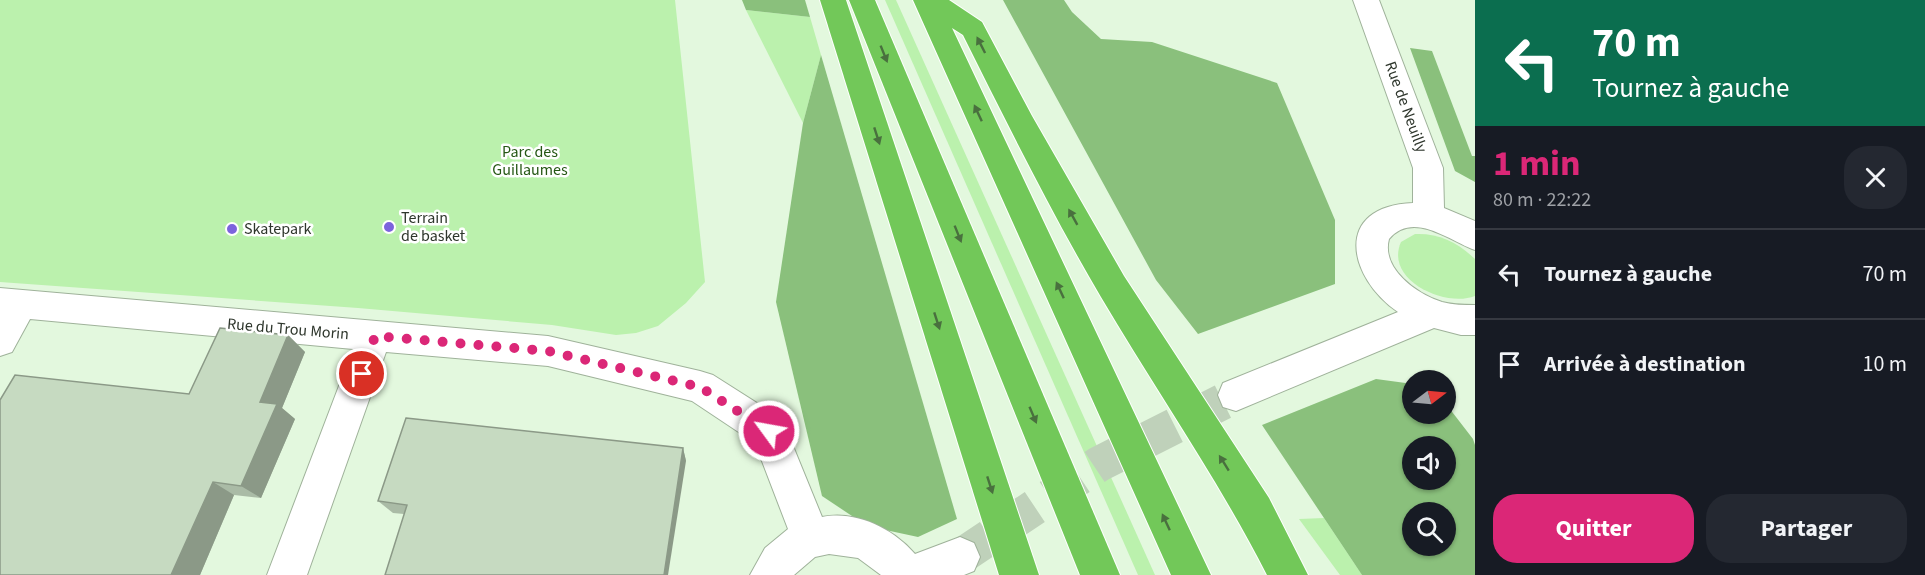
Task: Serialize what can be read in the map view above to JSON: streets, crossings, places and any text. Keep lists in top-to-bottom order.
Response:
{
  "streets": {
    "street": ["Rue de Neuilly", "Rue du Trou Morin"]
  },
  "parks": ["Parc des Guillaumes"],
  "places": ["Terrain de basket", "Skatepark"],
  "north": "right",
  "page": {
    "turn": ["70 m", "Tournez à gauche"],
    "heading": ["1 min", "80 m · 22:22"],
    "list": [
      {
        "name": "Tournez à gauche",
        "value": "70 m"
      },
      {
        "name": "Arrivée à destination",
        "value": "10 m"
      }
    ],
    "buttons": ["Quitter", "Partager"]
  }
}
